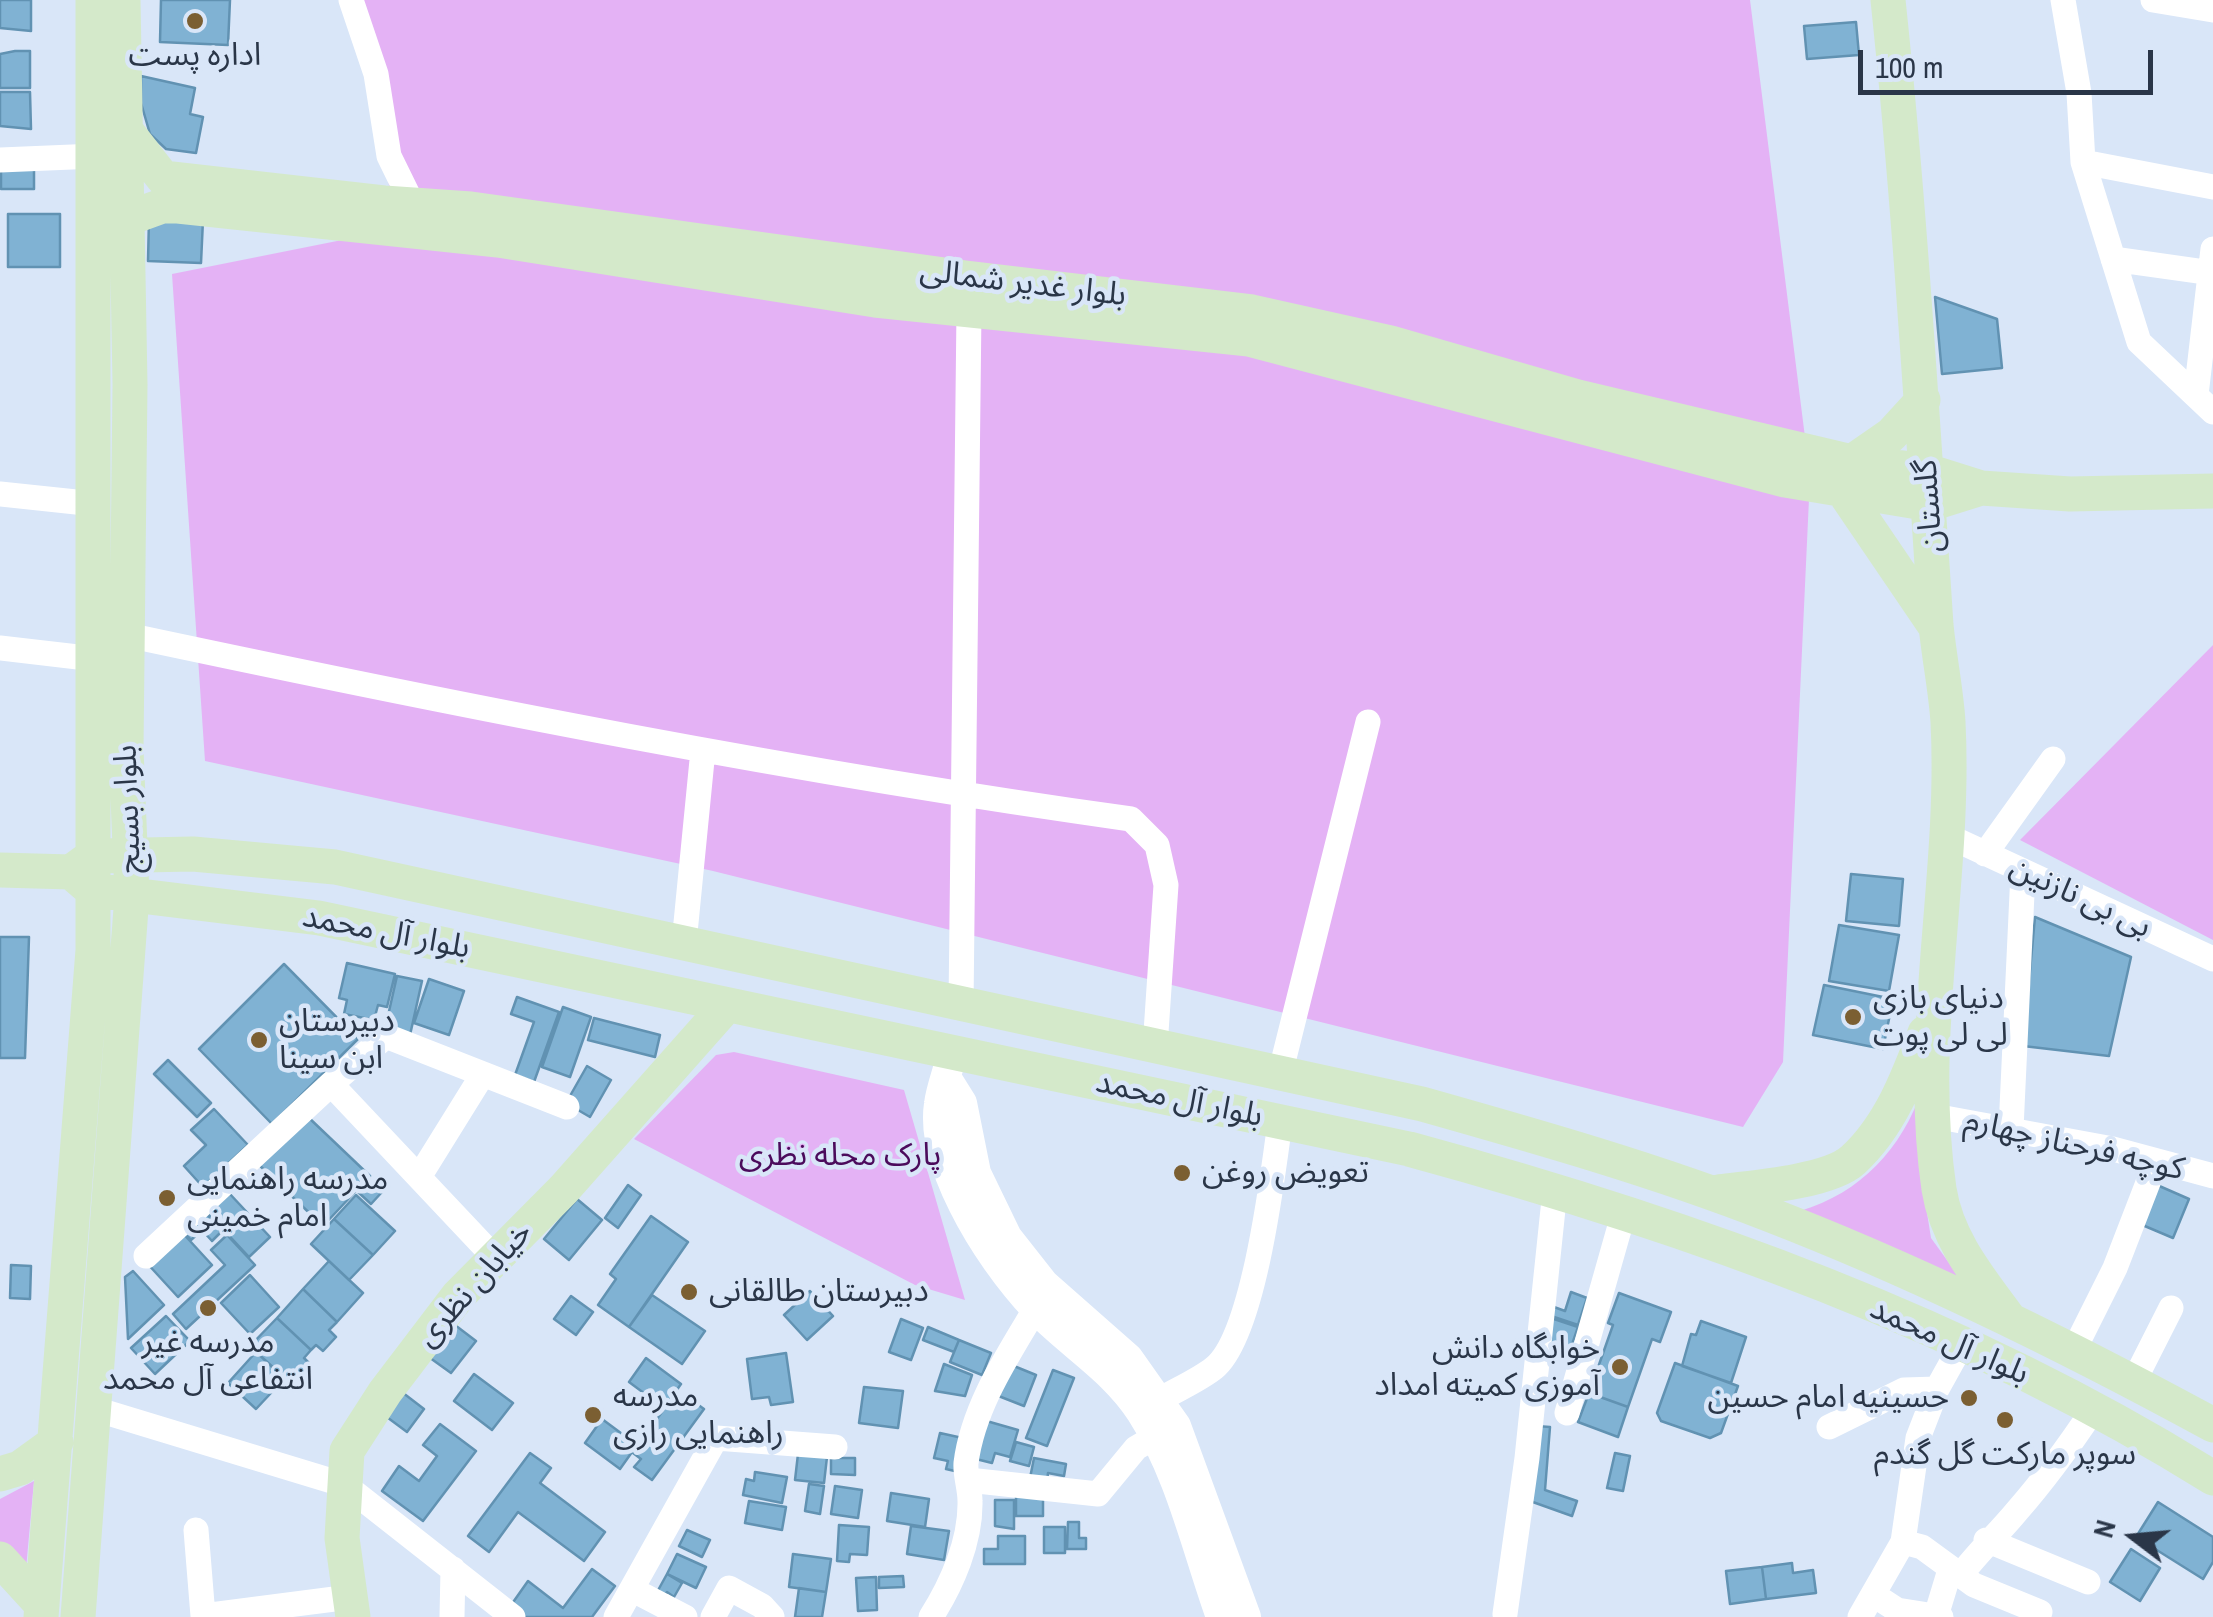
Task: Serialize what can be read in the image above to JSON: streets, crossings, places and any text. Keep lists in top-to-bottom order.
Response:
{
  "streets": {
    "main road": [
      "بلوار غدیر شمالی",
      "گلستان",
      "بلوار بسیج",
      "بلوار آل محمد",
      "خیابان نظری"
    ],
    "street": ["بی بی نازنین", "کوچه فرحناز چهارم"]
  },
  "crossings": [
    ["بلوار غدیر شمالی", "گلستان"],
    ["بلوار غدیر شمالی", "بلوار بسیج"],
    ["گلستان", "بی بی نازنین"],
    ["گلستان", "بلوار آل محمد"],
    ["گلستان", "کوچه فرحناز چهارم"],
    ["بلوار بسیج", "بلوار آل محمد"],
    ["بلوار آل محمد", "خیابان نظری"]
  ],
  "parks": ["پارک محله نظری"],
  "places": [
    "اداره پست",
    "دنیای بازی لی لی پوت",
    "دبیرستان ابن سینا",
    "تعویض روغن",
    "مدرسه راهنمایی امام خمینی",
    "دبیرستان طالقانی",
    "مدرسه غیر انتفاعی آل محمد",
    "خوابگاه دانش آموزی کمیته امداد",
    "حسینیه امام حسین",
    "مدرسه راهنمایی رازی",
    "سوپر مارکت گل گندم"
  ],
  "scale_bar": "100 m",
  "north": "left"
}
